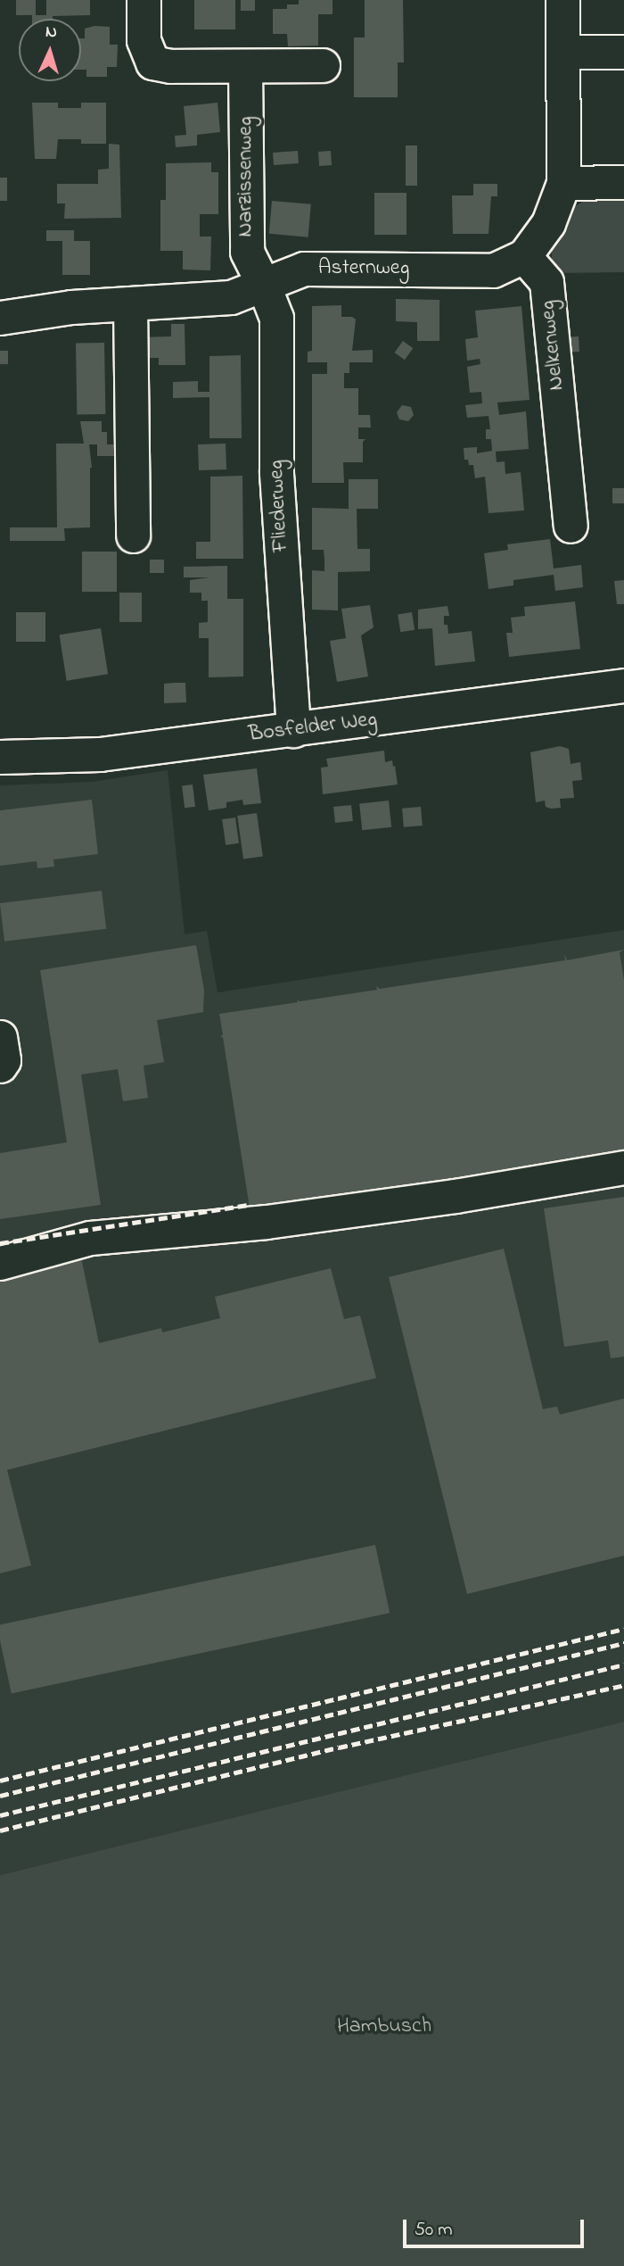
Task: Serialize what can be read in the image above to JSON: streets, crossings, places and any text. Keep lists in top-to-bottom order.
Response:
{
  "streets": {
    "street": [
      "Narzissenweg",
      "Asternweg",
      "Nelkenweg",
      "Fliederweg",
      "Bosfelder Weg"
    ]
  },
  "crossings": [
    ["Narzissenweg", "Asternweg"],
    ["Narzissenweg", "Fliederweg"],
    ["Asternweg", "Nelkenweg"],
    ["Asternweg", "Fliederweg"],
    ["Fliederweg", "Bosfelder Weg"]
  ],
  "parks": ["Hambusch"],
  "scale_bar": "50 m",
  "north": "top"
}
